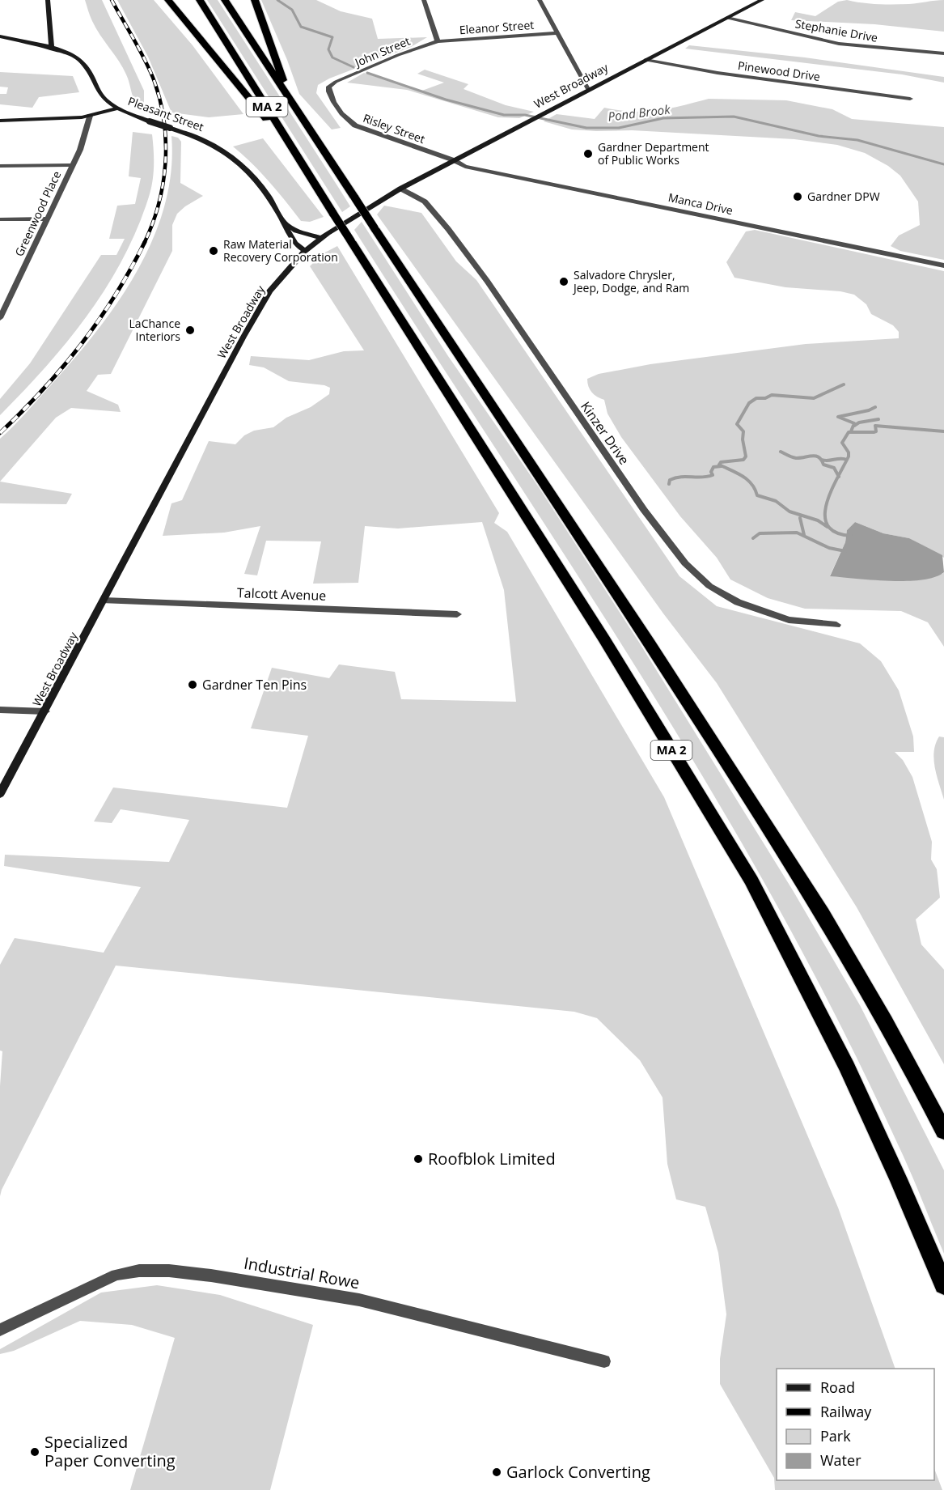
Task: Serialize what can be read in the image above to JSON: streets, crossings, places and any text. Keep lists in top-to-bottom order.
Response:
{
  "streets": {
    "highway": ["MA 2"],
    "main road": ["West Broadway", "Pleasant Street"],
    "street": [
      "Eleanor Street",
      "Stephanie Drive",
      "John Street",
      "Pinewood Drive",
      "Risley Street",
      "Manca Drive",
      "Greenwood Place",
      "Kinzer Drive",
      "Talcott Avenue",
      "Industrial Rowe"
    ]
  },
  "crossings": [
    ["Eleanor Street", "John Street"],
    ["Stephanie Drive", "West Broadway"],
    ["John Street", "Risley Street"],
    ["Pinewood Drive", "West Broadway"],
    ["West Broadway", "Pleasant Street"],
    ["West Broadway", "Risley Street"],
    ["West Broadway", "Manca Drive"],
    ["West Broadway", "Kinzer Drive"],
    ["West Broadway", "Talcott Avenue"],
    ["Risley Street", "Manca Drive"]
  ],
  "water": ["Pond Brook"],
  "places": [
    "Gardner Department of Public Works",
    "Gardner DPW",
    "Raw Material Recovery Corporation",
    "Salvadore Chrysler, Jeep, Dodge, and Ram",
    "LaChance Interiors",
    "Gardner Ten Pins",
    "Roofblok Limited",
    "Specialized Paper Converting",
    "Garlock Converting"
  ],
  "legend": [
    "Road",
    "Railway",
    "Park",
    "Water"
  ]
}
